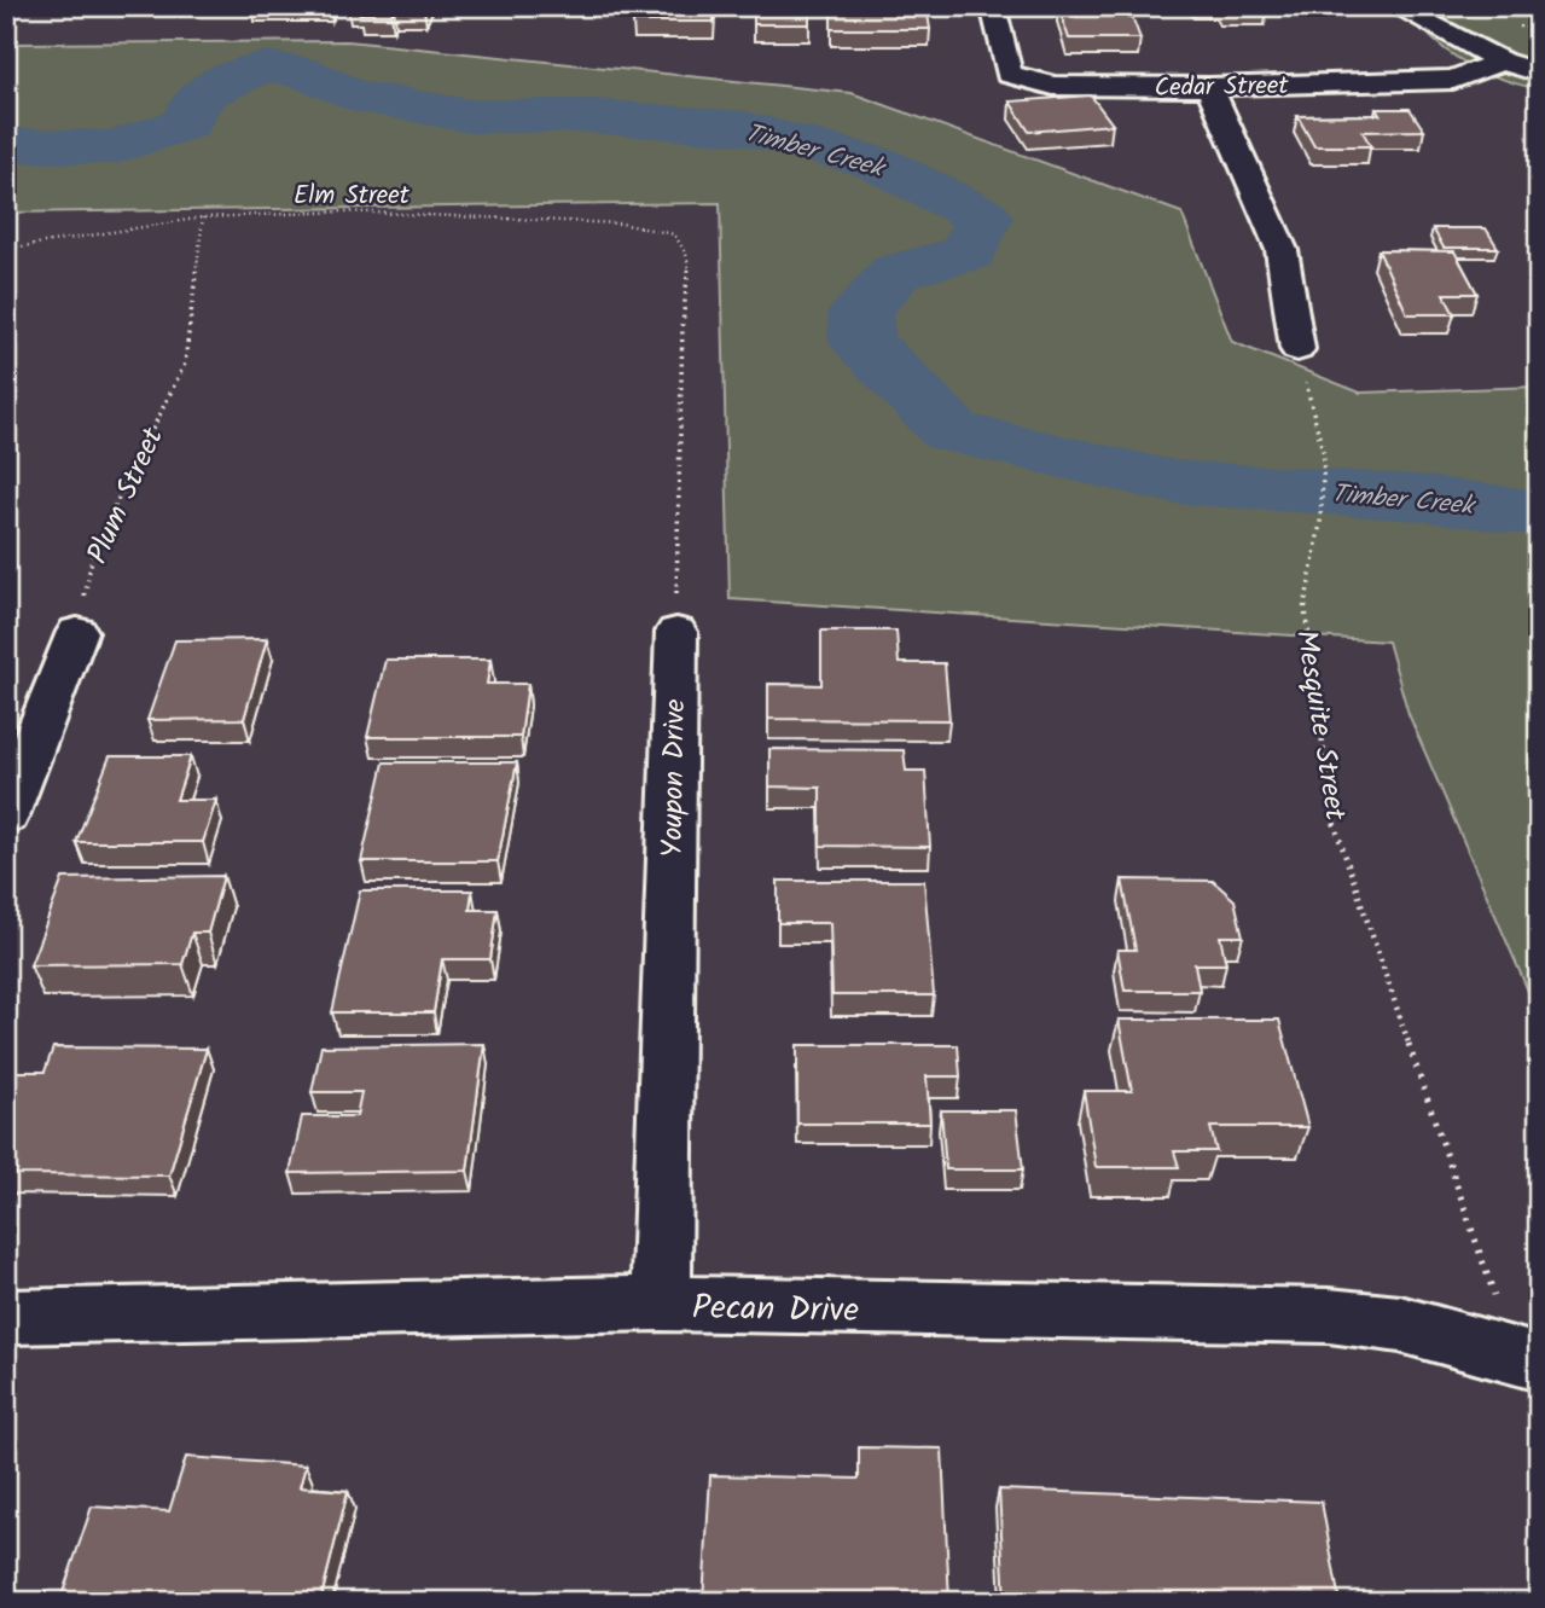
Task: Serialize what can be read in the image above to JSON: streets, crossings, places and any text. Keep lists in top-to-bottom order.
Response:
{
  "streets": {
    "street": ["Cedar Street", "Youpon Drive", "Pecan Drive"],
    "path": ["Elm Street", "Plum Street", "Mesquite Street"]
  },
  "crossings": [
    ["Elm Street", "Plum Street"],
    ["Elm Street", "Youpon Drive"],
    ["Mesquite Street", "Pecan Drive"],
    ["Youpon Drive", "Pecan Drive"]
  ],
  "water": ["Timber Creek"]
}
